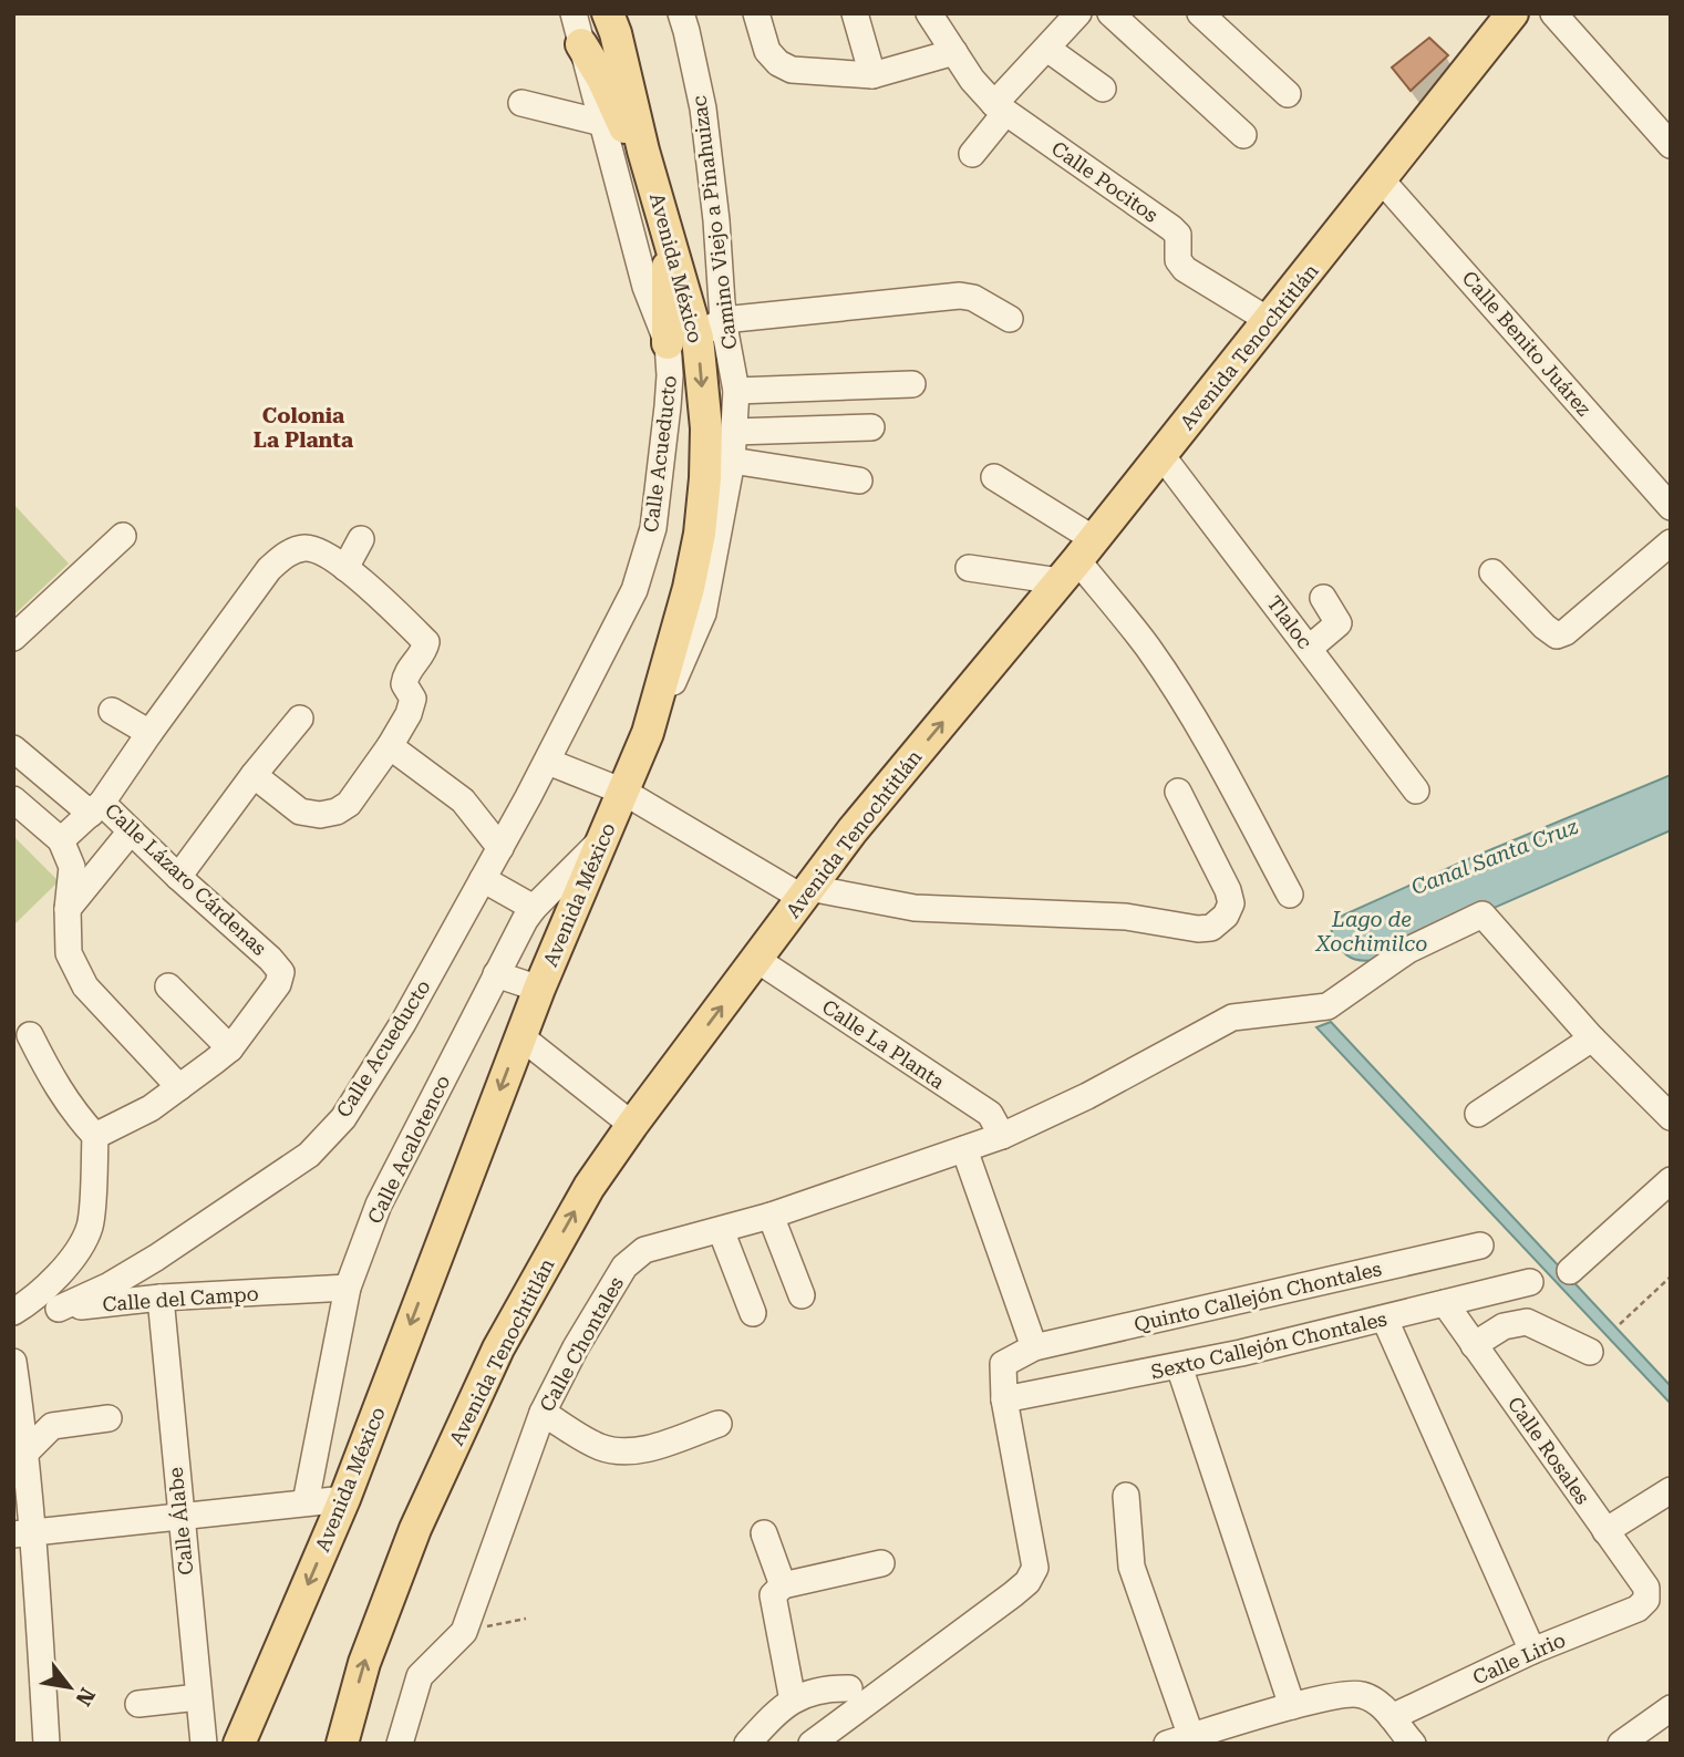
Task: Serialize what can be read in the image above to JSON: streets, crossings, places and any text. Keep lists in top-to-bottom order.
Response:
{
  "streets": {
    "main road": ["Avenida México", "Avenida Tenochtitlán"],
    "street": [
      "Calle Pocitos",
      "Camino Viejo a Pinahuizac",
      "Calle Benito Juárez",
      "Calle Acueducto",
      "Tlaloc",
      "Calle Lázaro Cárdenas",
      "Calle La Planta",
      "Calle Acalotenco",
      "Quinto Callejón Chontales",
      "Calle del Campo",
      "Calle Chontales",
      "Sexto Callejón Chontales",
      "Calle Rosales",
      "Calle Álabe",
      "Calle Lirio"
    ]
  },
  "crossings": [
    ["Calle Pocitos", "Avenida Tenochtitlán"],
    ["Camino Viejo a Pinahuizac", "Avenida México"],
    ["Avenida México", "Calle Acueducto"],
    ["Avenida México", "Calle Acalotenco"],
    ["Calle Benito Juárez", "Avenida Tenochtitlán"],
    ["Avenida Tenochtitlán", "Tlaloc"],
    ["Avenida Tenochtitlán", "Calle La Planta"],
    ["Calle Acueducto", "Calle del Campo"],
    ["Calle La Planta", "Calle Chontales"],
    ["Calle Acalotenco", "Calle del Campo"],
    ["Quinto Callejón Chontales", "Sexto Callejón Chontales"],
    ["Calle del Campo", "Calle Álabe"],
    ["Sexto Callejón Chontales", "Calle Rosales"],
    ["Calle Rosales", "Calle Lirio"]
  ],
  "one_way": ["Avenida México", "Avenida Tenochtitlán"],
  "districts": ["Colonia La Planta"],
  "water": ["Canal Santa Cruz", "Lago de Xochimilco"],
  "north": "bottom right"
}
